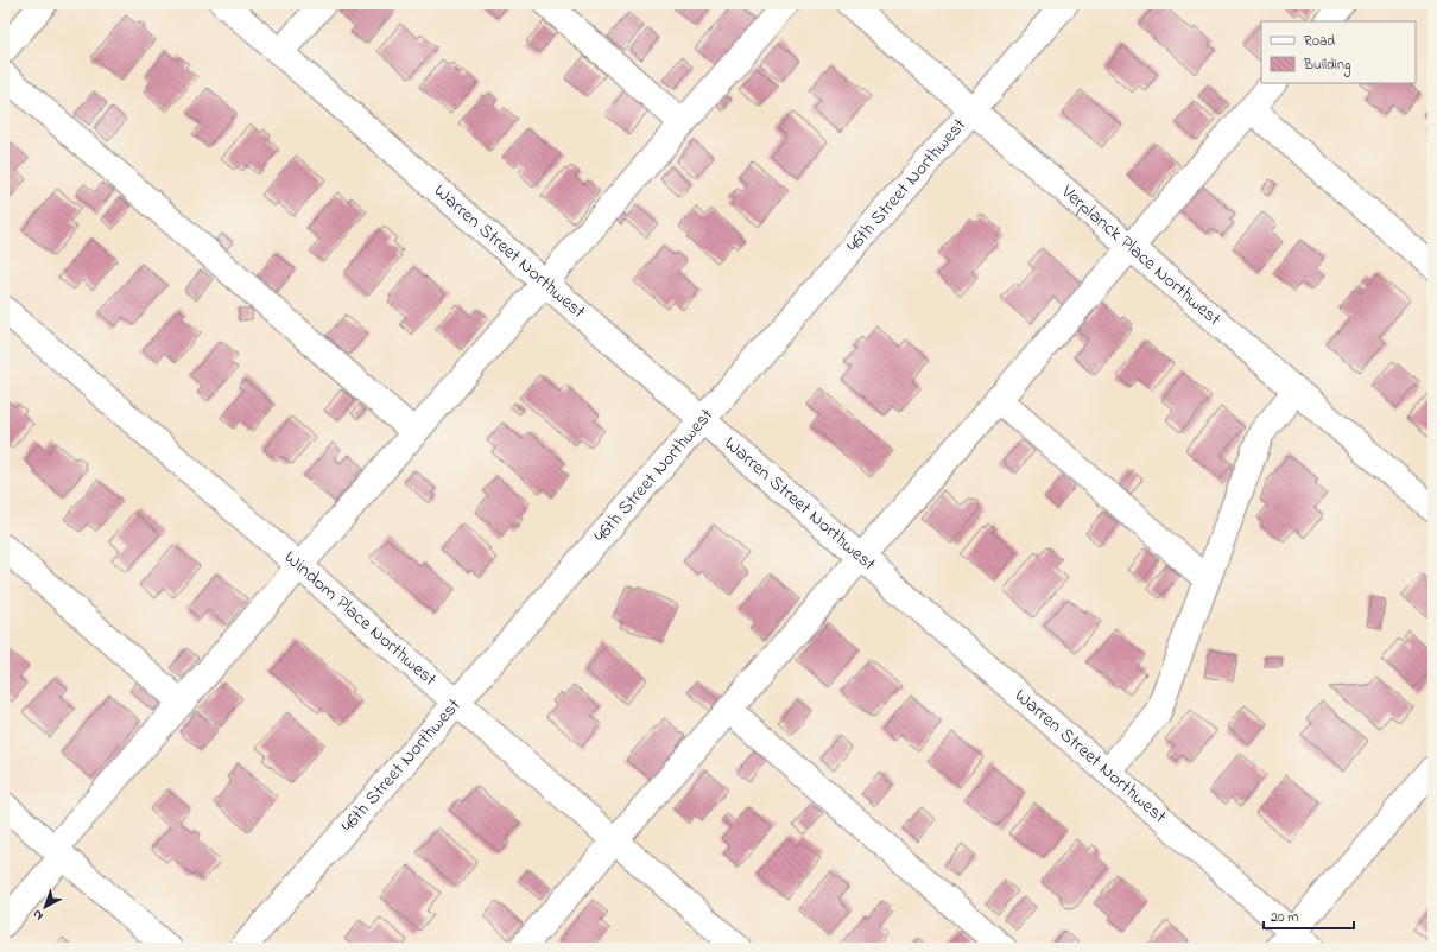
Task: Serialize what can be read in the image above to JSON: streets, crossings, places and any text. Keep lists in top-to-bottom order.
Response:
{
  "streets": {
    "street": [
      "46th Street Northwest",
      "Warren Street Northwest",
      "Verplanck Place Northwest",
      "Windom Place Northwest"
    ]
  },
  "crossings": [
    ["46th Street Northwest", "Warren Street Northwest"],
    ["46th Street Northwest", "Verplanck Place Northwest"],
    ["46th Street Northwest", "Windom Place Northwest"]
  ],
  "legend": ["Road", "Building"],
  "scale_bar": "20 m",
  "north": "bottom left"
}
